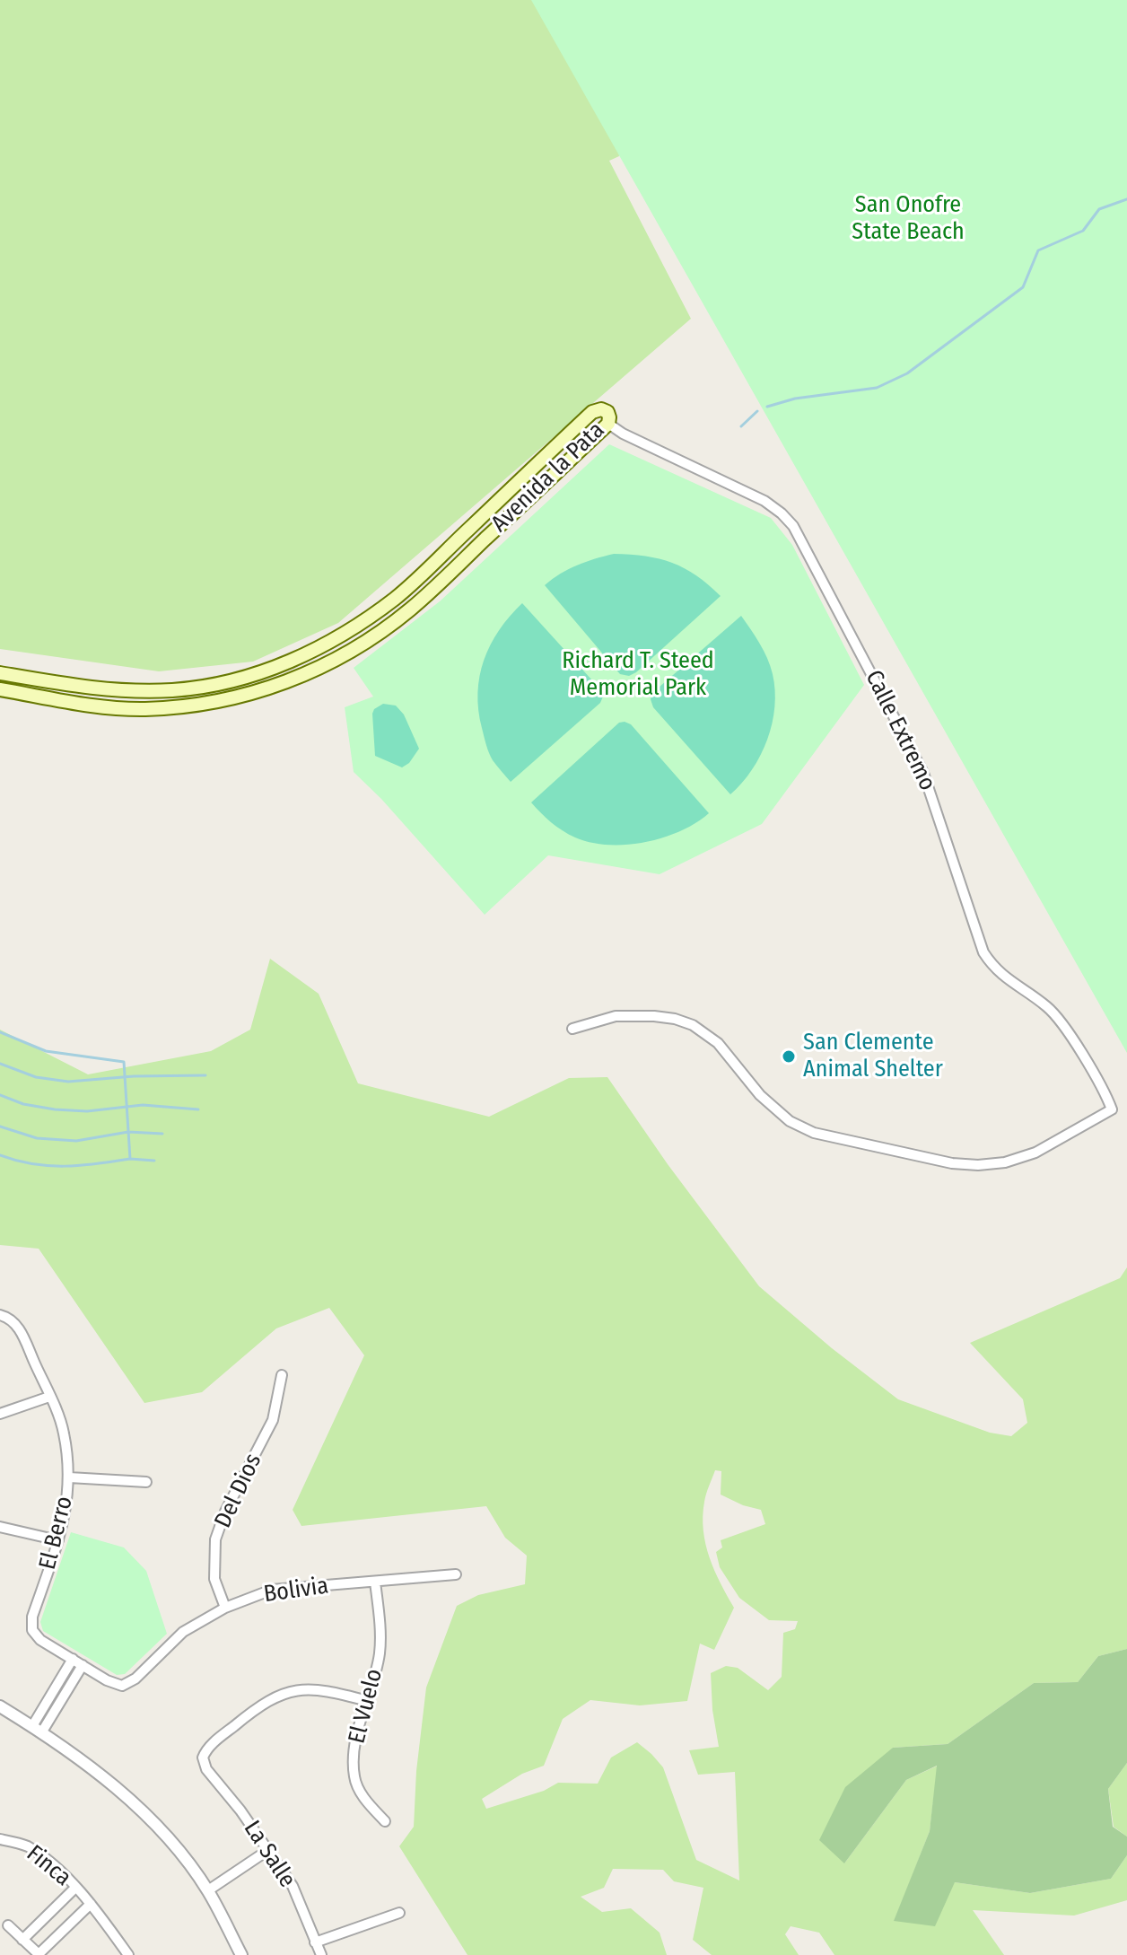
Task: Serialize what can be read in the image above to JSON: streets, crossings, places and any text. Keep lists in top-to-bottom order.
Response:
{
  "streets": {
    "main road": ["Avenida la Pata"],
    "street": [
      "Calle Extremo",
      "Del Dios",
      "El Berro",
      "Bolivia",
      "El Vuelo",
      "La Salle",
      "Finca"
    ]
  },
  "crossings": [
    ["Avenida la Pata", "Calle Extremo"],
    ["Del Dios", "Bolivia"],
    ["Bolivia", "El Vuelo"],
    ["El Vuelo", "La Salle"]
  ],
  "parks": ["San Onofre State Beach", "Richard T. Steed Memorial Park"],
  "places": ["San Clemente Animal Shelter"]
}
